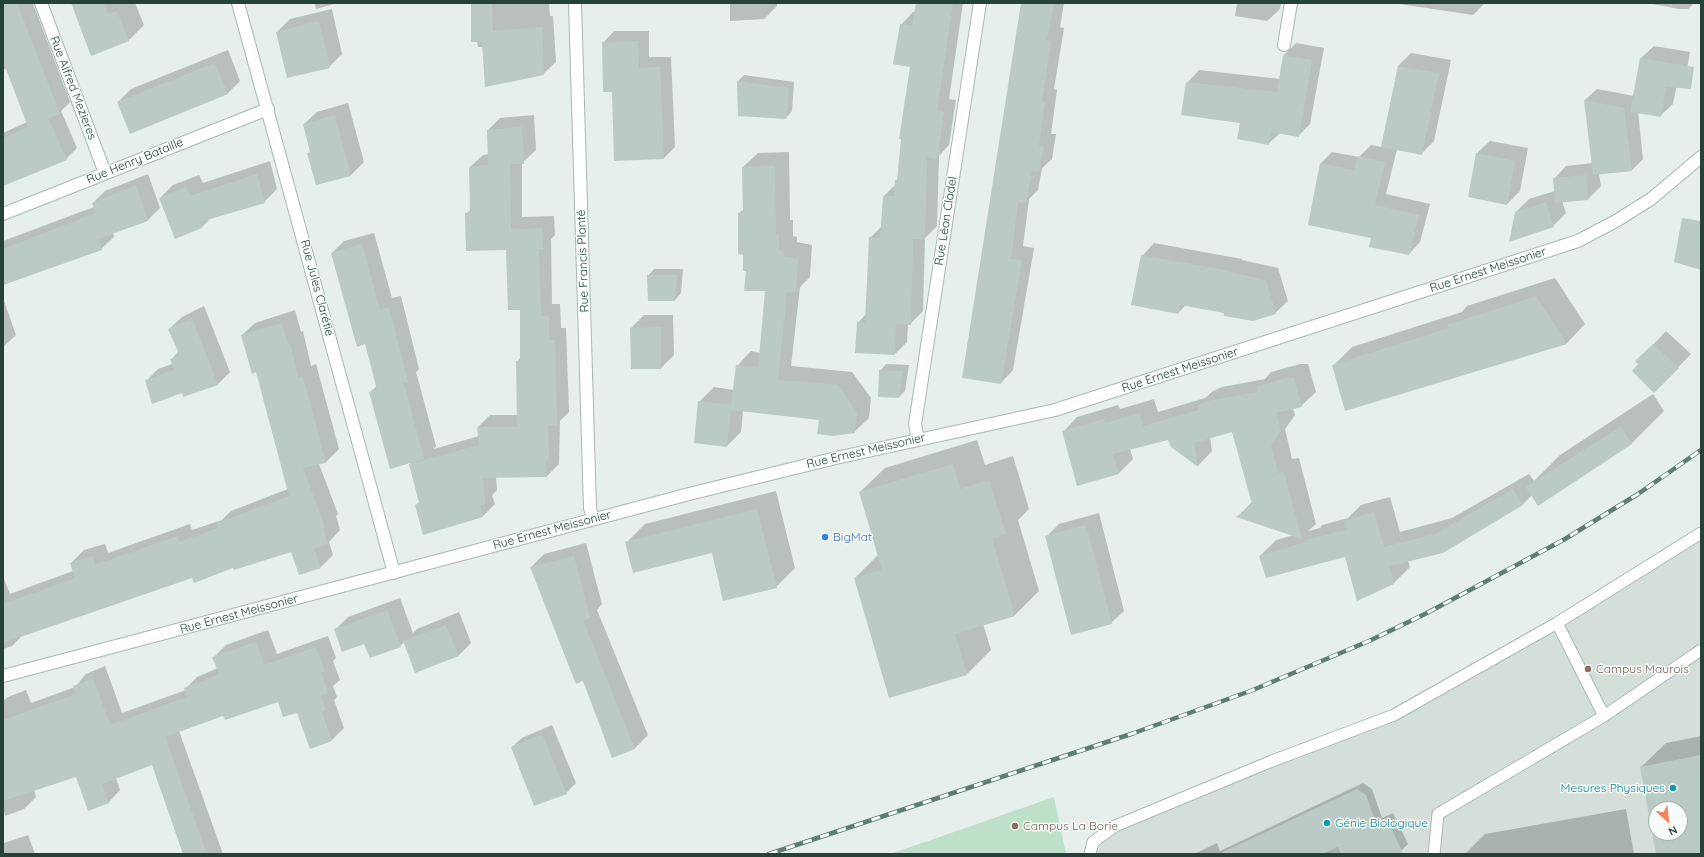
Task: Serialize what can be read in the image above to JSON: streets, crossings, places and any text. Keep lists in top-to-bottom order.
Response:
{
  "streets": {
    "street": [
      "Rue Alfred Mezieres",
      "Rue Henry Bataille",
      "Rue Léon Cladel",
      "Rue Francis Planté",
      "Rue Ernest Meissonier",
      "Rue Jules Clarétie"
    ]
  },
  "crossings": [
    ["Rue Alfred Mezieres", "Rue Henry Bataille"],
    ["Rue Henry Bataille", "Rue Jules Clarétie"],
    ["Rue Léon Cladel", "Rue Ernest Meissonier"],
    ["Rue Francis Planté", "Rue Ernest Meissonier"],
    ["Rue Ernest Meissonier", "Rue Jules Clarétie"]
  ],
  "places": [
    "BigMat",
    "Campus Maurois",
    "Mesures Physiques",
    "Génie Biologique",
    "Campus La Borie"
  ],
  "north": "bottom right"
}
